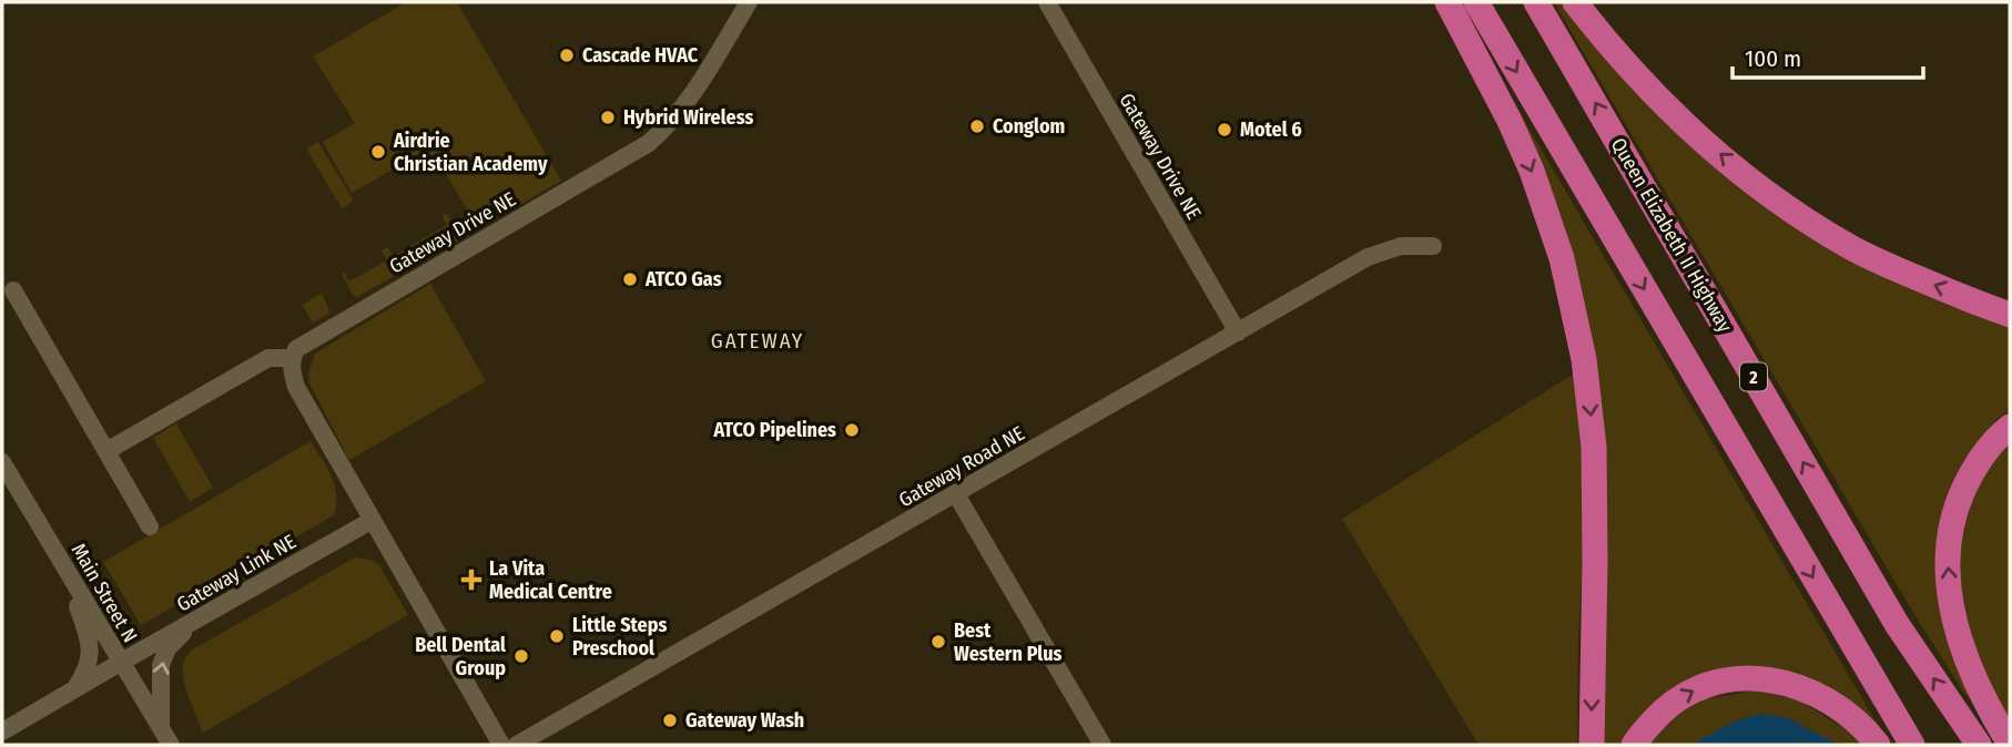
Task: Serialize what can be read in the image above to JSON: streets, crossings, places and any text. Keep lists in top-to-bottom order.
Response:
{
  "streets": {
    "highway": ["Queen Elizabeth II Highway", "2"],
    "street": [
      "Gateway Drive NE",
      "Gateway Road NE",
      "Gateway Link NE",
      "Main Street N"
    ]
  },
  "crossings": [
    ["Gateway Drive NE", "Gateway Road NE"],
    ["Gateway Link NE", "Main Street N"]
  ],
  "districts": ["GATEWAY"],
  "places": {
    "other": [
      "Cascade HVAC",
      "Hybrid Wireless",
      "Conglom",
      "Motel 6",
      "Airdrie Christian Academy",
      "ATCO Gas",
      "ATCO Pipelines",
      "Little Steps Preschool",
      "Best Western Plus",
      "Bell Dental Group",
      "Gateway Wash"
    ],
    "health": ["La Vita Medical Centre"]
  },
  "scale_bar": "100 m"
}
